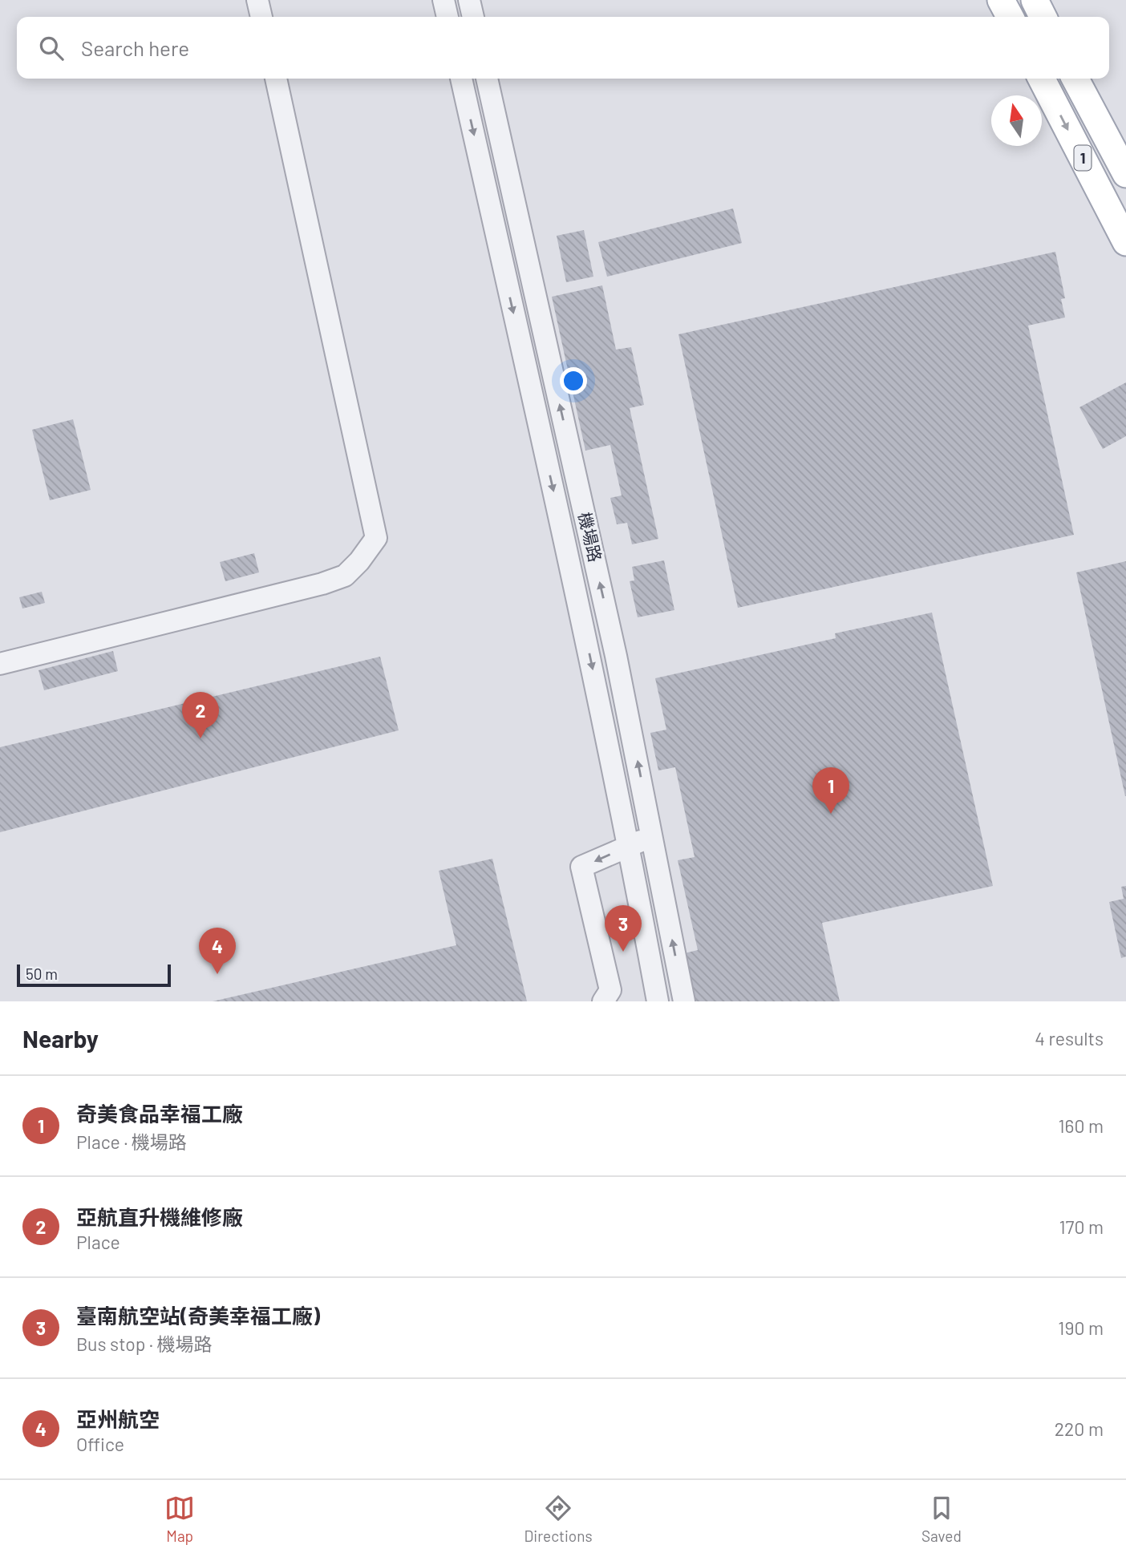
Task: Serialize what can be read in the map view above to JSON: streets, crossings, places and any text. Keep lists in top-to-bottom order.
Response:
{
  "streets": {
    "main road": ["1"],
    "street": ["機場路"]
  },
  "scale_bar": "50 m",
  "north": "top",
  "page": {
    "search": "Search here",
    "pins": [
      "2",
      "1",
      "3",
      "4"
    ],
    "scale": "50 m",
    "heading": ["Nearby", "4 results"],
    "list": [
      {
        "mark": "1",
        "name": "奇美食品幸福工廠",
        "note": "Place · 機場路",
        "value": "160 m"
      },
      {
        "mark": "2",
        "name": "亞航直升機維修廠",
        "note": "Place",
        "value": "170 m"
      },
      {
        "mark": "3",
        "name": "臺南航空站(奇美幸福工廠)",
        "note": "Bus stop · 機場路",
        "value": "190 m"
      },
      {
        "mark": "4",
        "name": "亞州航空",
        "note": "Office",
        "value": "220 m"
      }
    ],
    "nav": ["Map", "Directions", "Saved"]
  }
}
